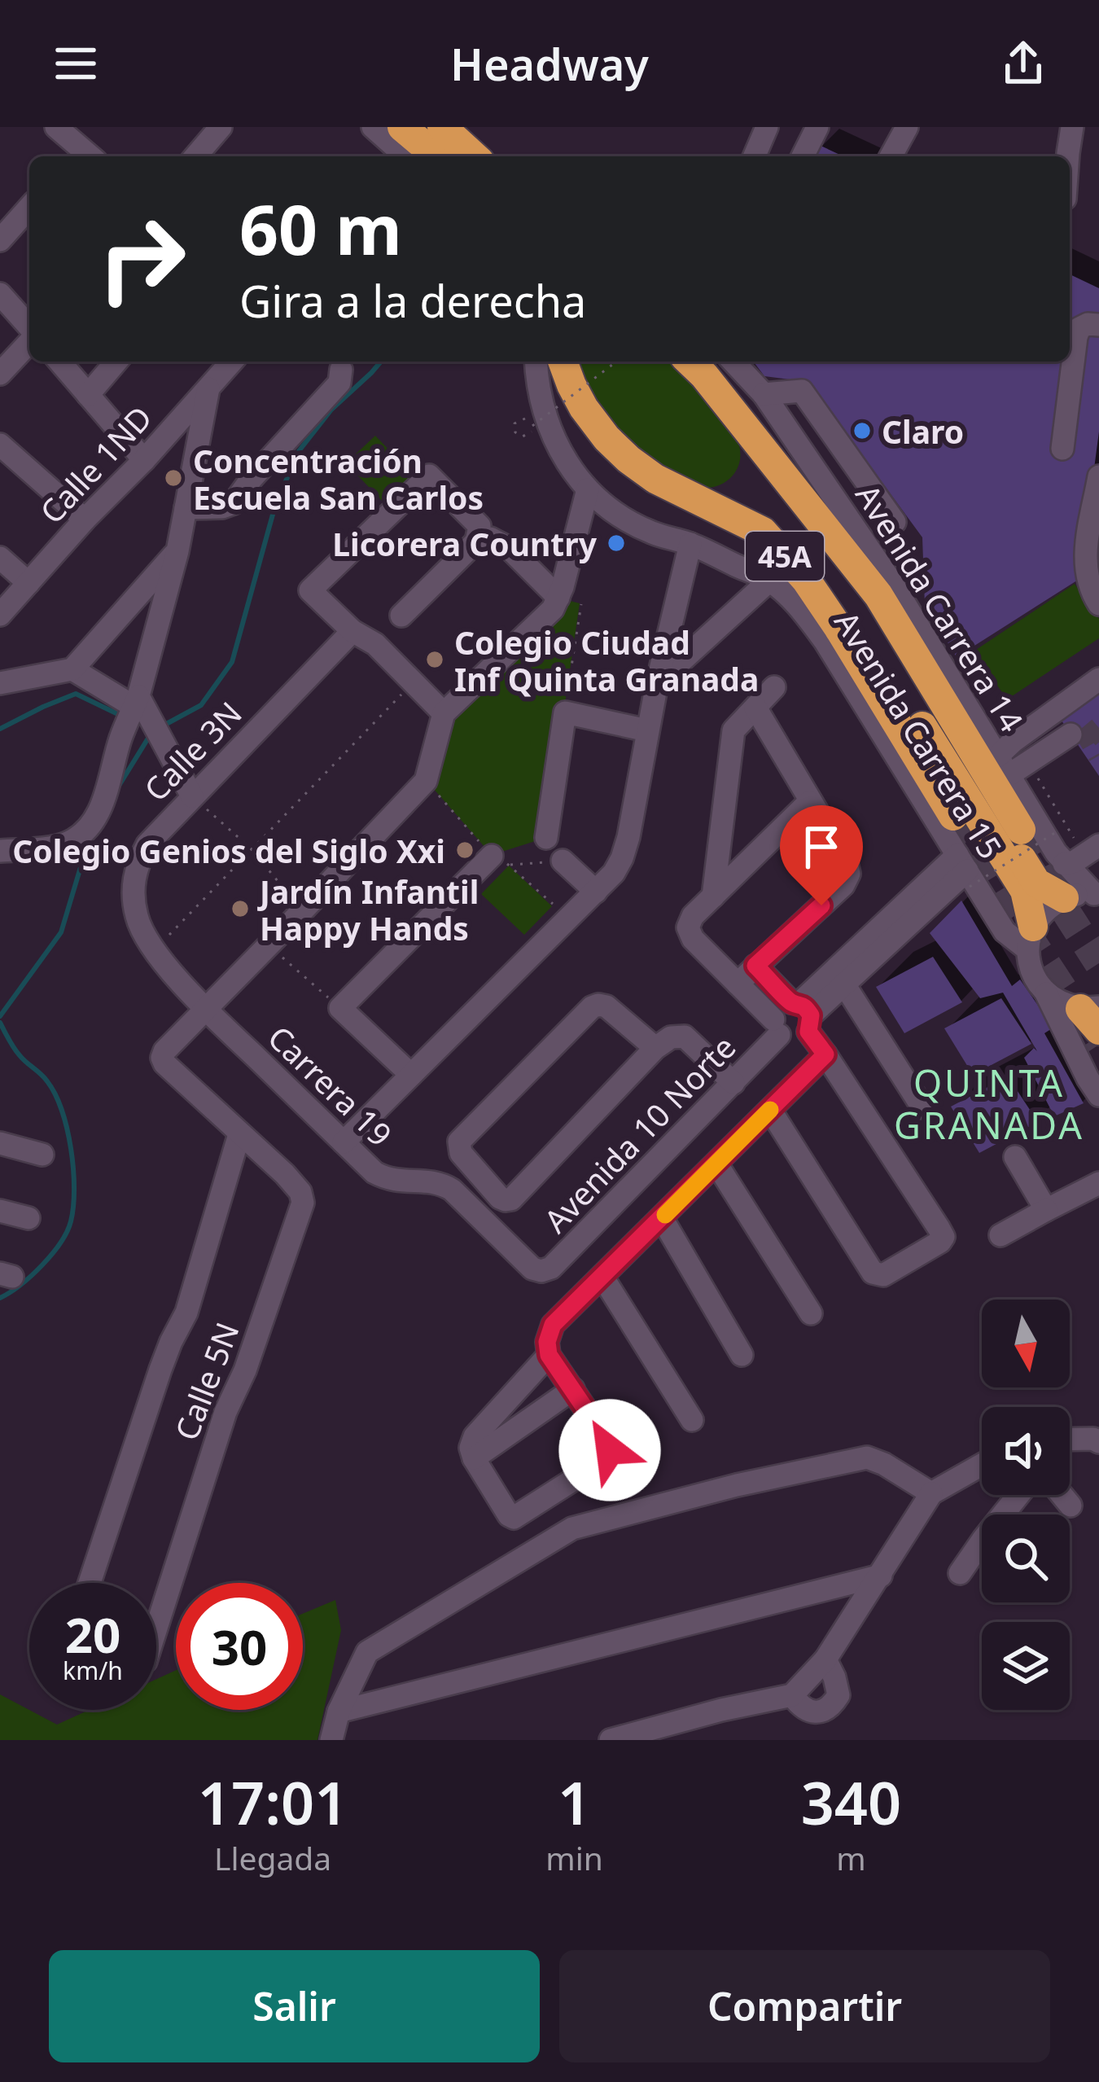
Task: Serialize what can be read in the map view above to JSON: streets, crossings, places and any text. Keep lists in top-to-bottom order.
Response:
{
  "streets": {
    "highway": ["45A"],
    "street": [
      "Calle 1ND",
      "Avenida Carrera 14",
      "Avenida Carrera 15",
      "Calle 3N",
      "Carrera 19",
      "Avenida 10 Norte",
      "Calle 5N"
    ]
  },
  "crossings": [
    ["Calle 3N", "Carrera 19"],
    ["Carrera 19", "Avenida 10 Norte"],
    ["Carrera 19", "Calle 5N"]
  ],
  "districts": ["QUINTA GRANADA"],
  "places": [
    "Claro",
    "Concentración Escuela San Carlos",
    "Licorera Country",
    "Colegio Ciudad Inf Quinta Granada",
    "Colegio Genios del Siglo Xxi",
    "Jardín Infantil Happy Hands"
  ],
  "north": "bottom",
  "page": {
    "header": "Headway",
    "turn": ["60 m", "Gira a la derecha"],
    "speed": "20 km/h",
    "limit": "30",
    "eta": [
      "17:01",
      "Llegada",
      "1",
      "min",
      "340",
      "m"
    ],
    "buttons": ["Salir", "Compartir"]
  }
}
